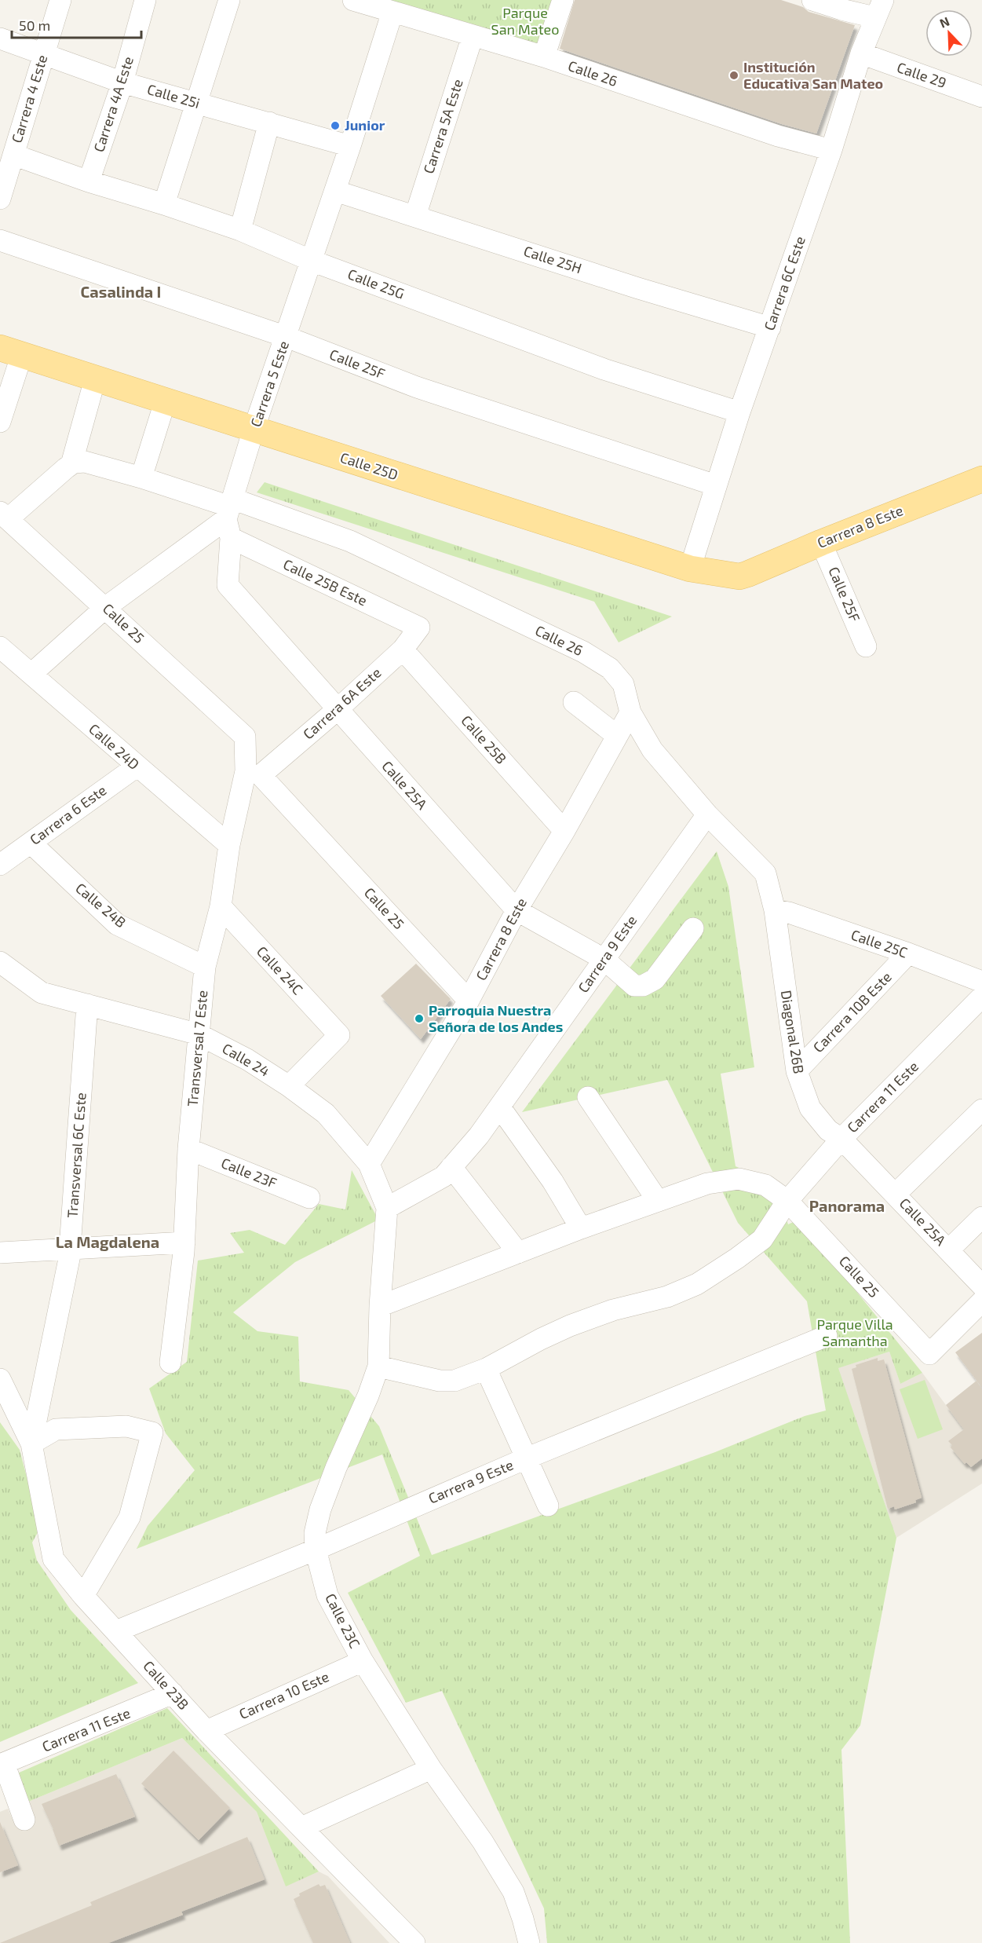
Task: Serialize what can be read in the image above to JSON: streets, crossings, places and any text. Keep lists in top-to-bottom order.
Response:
{
  "streets": {
    "main road": ["Calle 25D", "Carrera 8 Este"],
    "street": [
      "Calle 26",
      "Calle 29",
      "Calle 25i",
      "Carrera 4 Este",
      "Carrera 4A Este",
      "Carrera 5A Este",
      "Calle 25H",
      "Carrera 6C Este",
      "Calle 25G",
      "Calle 25F",
      "Carrera 5 Este",
      "Calle 25B Este",
      "Calle 25",
      "Carrera 6A Este",
      "Calle 25B",
      "Calle 24D",
      "Calle 25A",
      "Carrera 6 Este",
      "Calle 24B",
      "Calle 25C",
      "Carrera 9 Este",
      "Calle 24C",
      "Carrera 10B Este",
      "Diagonal 26B",
      "Transversal 7 Este",
      "Calle 24",
      "Carrera 11 Este",
      "Transversal 6C Este",
      "Calle 23F",
      "Calle 23C",
      "Calle 23B",
      "Carrera 10 Este"
    ]
  },
  "crossings": [
    ["Calle 26", "Carrera 5A Este"],
    ["Calle 26", "Carrera 6C Este"],
    ["Calle 26", "Carrera 5 Este"],
    ["Calle 26", "Carrera 8 Este"],
    ["Calle 26", "Calle 25B Este"],
    ["Calle 26", "Calle 25C"],
    ["Calle 26", "Carrera 9 Este"],
    ["Calle 26", "Diagonal 26B"],
    ["Calle 29", "Carrera 6C Este"],
    ["Calle 25i", "Carrera 4 Este"],
    ["Calle 25i", "Carrera 4A Este"],
    ["Calle 25i", "Carrera 5 Este"],
    ["Carrera 4 Este", "Calle 25G"],
    ["Carrera 4A Este", "Calle 25G"],
    ["Carrera 5A Este", "Calle 25H"],
    ["Calle 25H", "Carrera 6C Este"],
    ["Calle 25H", "Carrera 5 Este"],
    ["Carrera 6C Este", "Calle 25G"],
    ["Carrera 6C Este", "Calle 25F"],
    ["Carrera 6C Este", "Calle 25D"],
    ["Calle 25G", "Carrera 5 Este"],
    ["Calle 25F", "Carrera 5 Este"],
    ["Calle 25F", "Carrera 8 Este"],
    ["Carrera 5 Este", "Calle 25D"],
    ["Carrera 5 Este", "Calle 25B Este"],
    ["Carrera 5 Este", "Calle 25A"],
    ["Calle 25D", "Carrera 8 Este"],
    ["Carrera 8 Este", "Calle 25"],
    ["Carrera 8 Este", "Calle 25B"],
    ["Carrera 8 Este", "Calle 25A"],
    ["Carrera 8 Este", "Calle 24"],
    ["Calle 25B Este", "Carrera 6A Este"],
    ["Calle 25", "Carrera 6A Este"],
    ["Calle 25", "Transversal 7 Este"],
    ["Calle 25", "Carrera 11 Este"],
    ["Calle 25", "Calle 23C"],
    ["Carrera 6A Este", "Calle 25B"],
    ["Carrera 6A Este", "Calle 25A"],
    ["Carrera 6A Este", "Transversal 7 Este"],
    ["Calle 24D", "Carrera 6 Este"],
    ["Calle 24D", "Transversal 7 Este"],
    ["Calle 25A", "Carrera 9 Este"],
    ["Calle 25A", "Diagonal 26B"],
    ["Calle 25A", "Carrera 11 Este"],
    ["Carrera 6 Este", "Calle 24B"],
    ["Calle 24B", "Transversal 7 Este"],
    ["Calle 25C", "Carrera 10B Este"],
    ["Calle 25C", "Diagonal 26B"],
    ["Carrera 9 Este", "Calle 24"],
    ["Carrera 9 Este", "Calle 23C"],
    ["Carrera 9 Este", "Calle 23B"],
    ["Calle 24C", "Transversal 7 Este"],
    ["Calle 24C", "Calle 24"],
    ["Carrera 10B Este", "Diagonal 26B"],
    ["Diagonal 26B", "Carrera 11 Este"],
    ["Transversal 7 Este", "Calle 24"],
    ["Transversal 7 Este", "Calle 23F"],
    ["Calle 24", "Transversal 6C Este"],
    ["Calle 24", "Calle 23C"],
    ["Carrera 11 Este", "Calle 23C"],
    ["Carrera 11 Este", "Calle 23B"],
    ["Transversal 6C Este", "Calle 23B"],
    ["Calle 23C", "Carrera 10 Este"],
    ["Calle 23B", "Carrera 10 Este"]
  ],
  "districts": ["Casalinda I", "Panorama", "La Magdalena"],
  "parks": ["Parque San Mateo", "Parque Villa Samantha"],
  "places": ["Institución Educativa San Mateo", "Junior", "Parroquia Nuestra Señora de los Andes"],
  "scale_bar": "50 m",
  "north": "top left"
}
